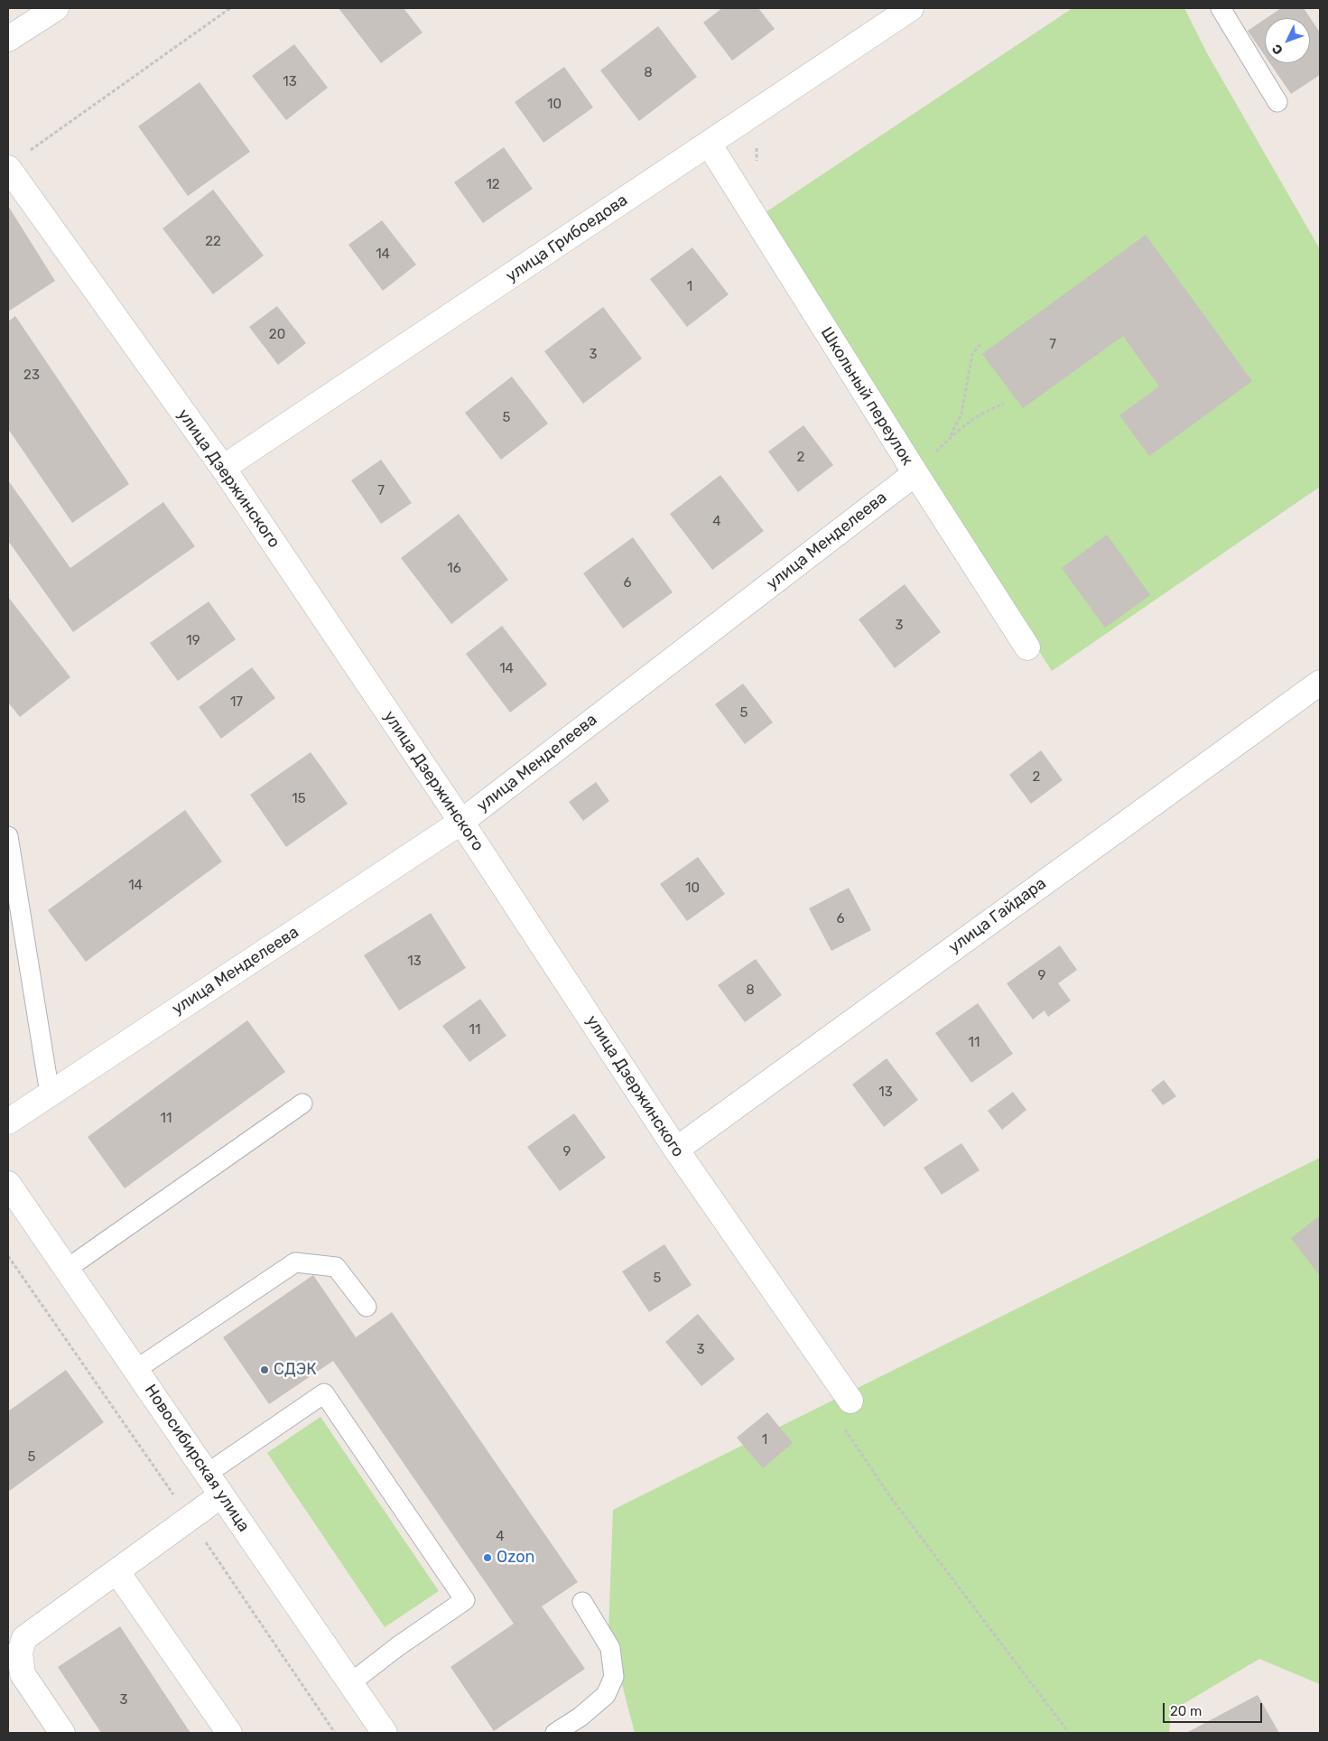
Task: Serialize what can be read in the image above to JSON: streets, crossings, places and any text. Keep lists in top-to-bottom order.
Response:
{
  "streets": {
    "street": [
      "улица Грибоедова",
      "Школьный переулок",
      "улица Дзержинского",
      "улица Менделеева",
      "улица Гайдара",
      "Новосибирская улица"
    ]
  },
  "crossings": [
    ["улица Грибоедова", "Школьный переулок"],
    ["улица Грибоедова", "улица Дзержинского"],
    ["Школьный переулок", "улица Менделеева"],
    ["улица Дзержинского", "улица Менделеева"],
    ["улица Дзержинского", "улица Гайдара"]
  ],
  "places": ["СДЭК", "Ozon"],
  "house_numbers": [
    "8",
    "13",
    "10",
    "12",
    "22",
    "14",
    "1",
    "20",
    "7",
    "3",
    "23",
    "5",
    "2",
    "7",
    "4",
    "16",
    "6",
    "3",
    "19",
    "14",
    "17",
    "5",
    "2",
    "15",
    "14",
    "10",
    "6",
    "13",
    "9",
    "8",
    "11",
    "11",
    "13",
    "11",
    "9",
    "5",
    "3",
    "1",
    "5",
    "4",
    "3"
  ],
  "scale_bar": "20 m",
  "north": "bottom left"
}
